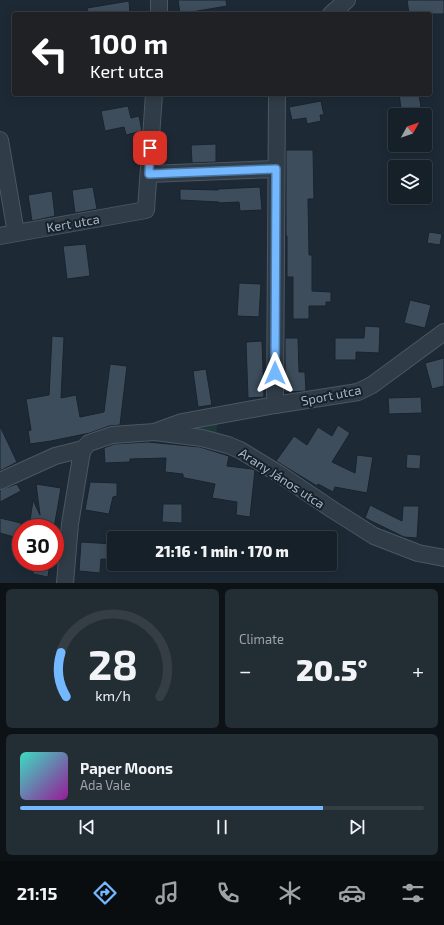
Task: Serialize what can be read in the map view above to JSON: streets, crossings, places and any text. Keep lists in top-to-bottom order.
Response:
{
  "streets": {
    "street": ["Kert utca", "Sport utca", "Arany János utca"]
  },
  "crossings": [
    ["Sport utca", "Arany János utca"]
  ],
  "north": "top right",
  "page": {
    "turn": ["100 m", "Kert utca"],
    "limit": "30",
    "trip": "21:16 · 1 min · 170 m",
    "tile": "Climate",
    "heat": ["−", "20.5°", "+"],
    "song": ["Paper Moons", "Ada Vale"],
    "tabs": "21:15",
    "gauge": ["28", "km/h"]
  }
}
